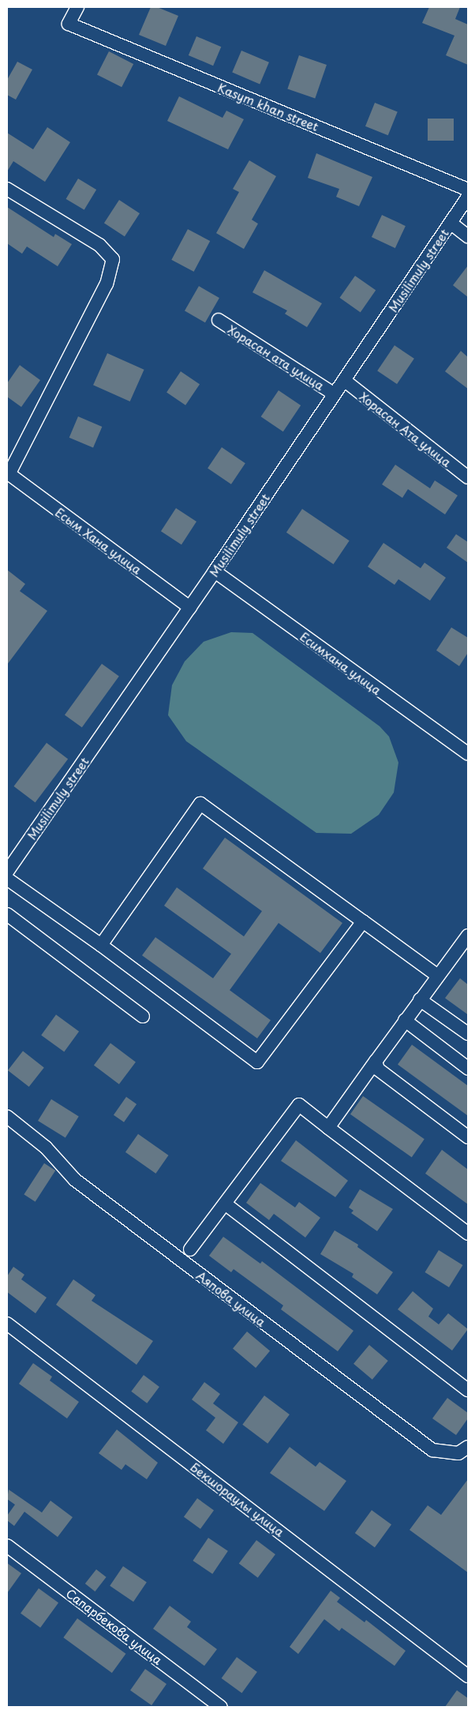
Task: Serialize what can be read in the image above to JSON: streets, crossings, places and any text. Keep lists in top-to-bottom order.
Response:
{
  "streets": {
    "street": [
      "Kasym khan street",
      "Musilimuly street",
      "Хорасан ата улица",
      "Хорасан Ата улица",
      "Есым Хана улица",
      "Есимхана улица",
      "Аяпова улица",
      "Бекшораулы улица",
      "Сапарбекова улица"
    ]
  },
  "crossings": [
    ["Musilimuly street", "Хорасан ата улица"],
    ["Musilimuly street", "Хорасан Ата улица"],
    ["Musilimuly street", "Есым Хана улица"],
    ["Musilimuly street", "Есимхана улица"]
  ]
}
